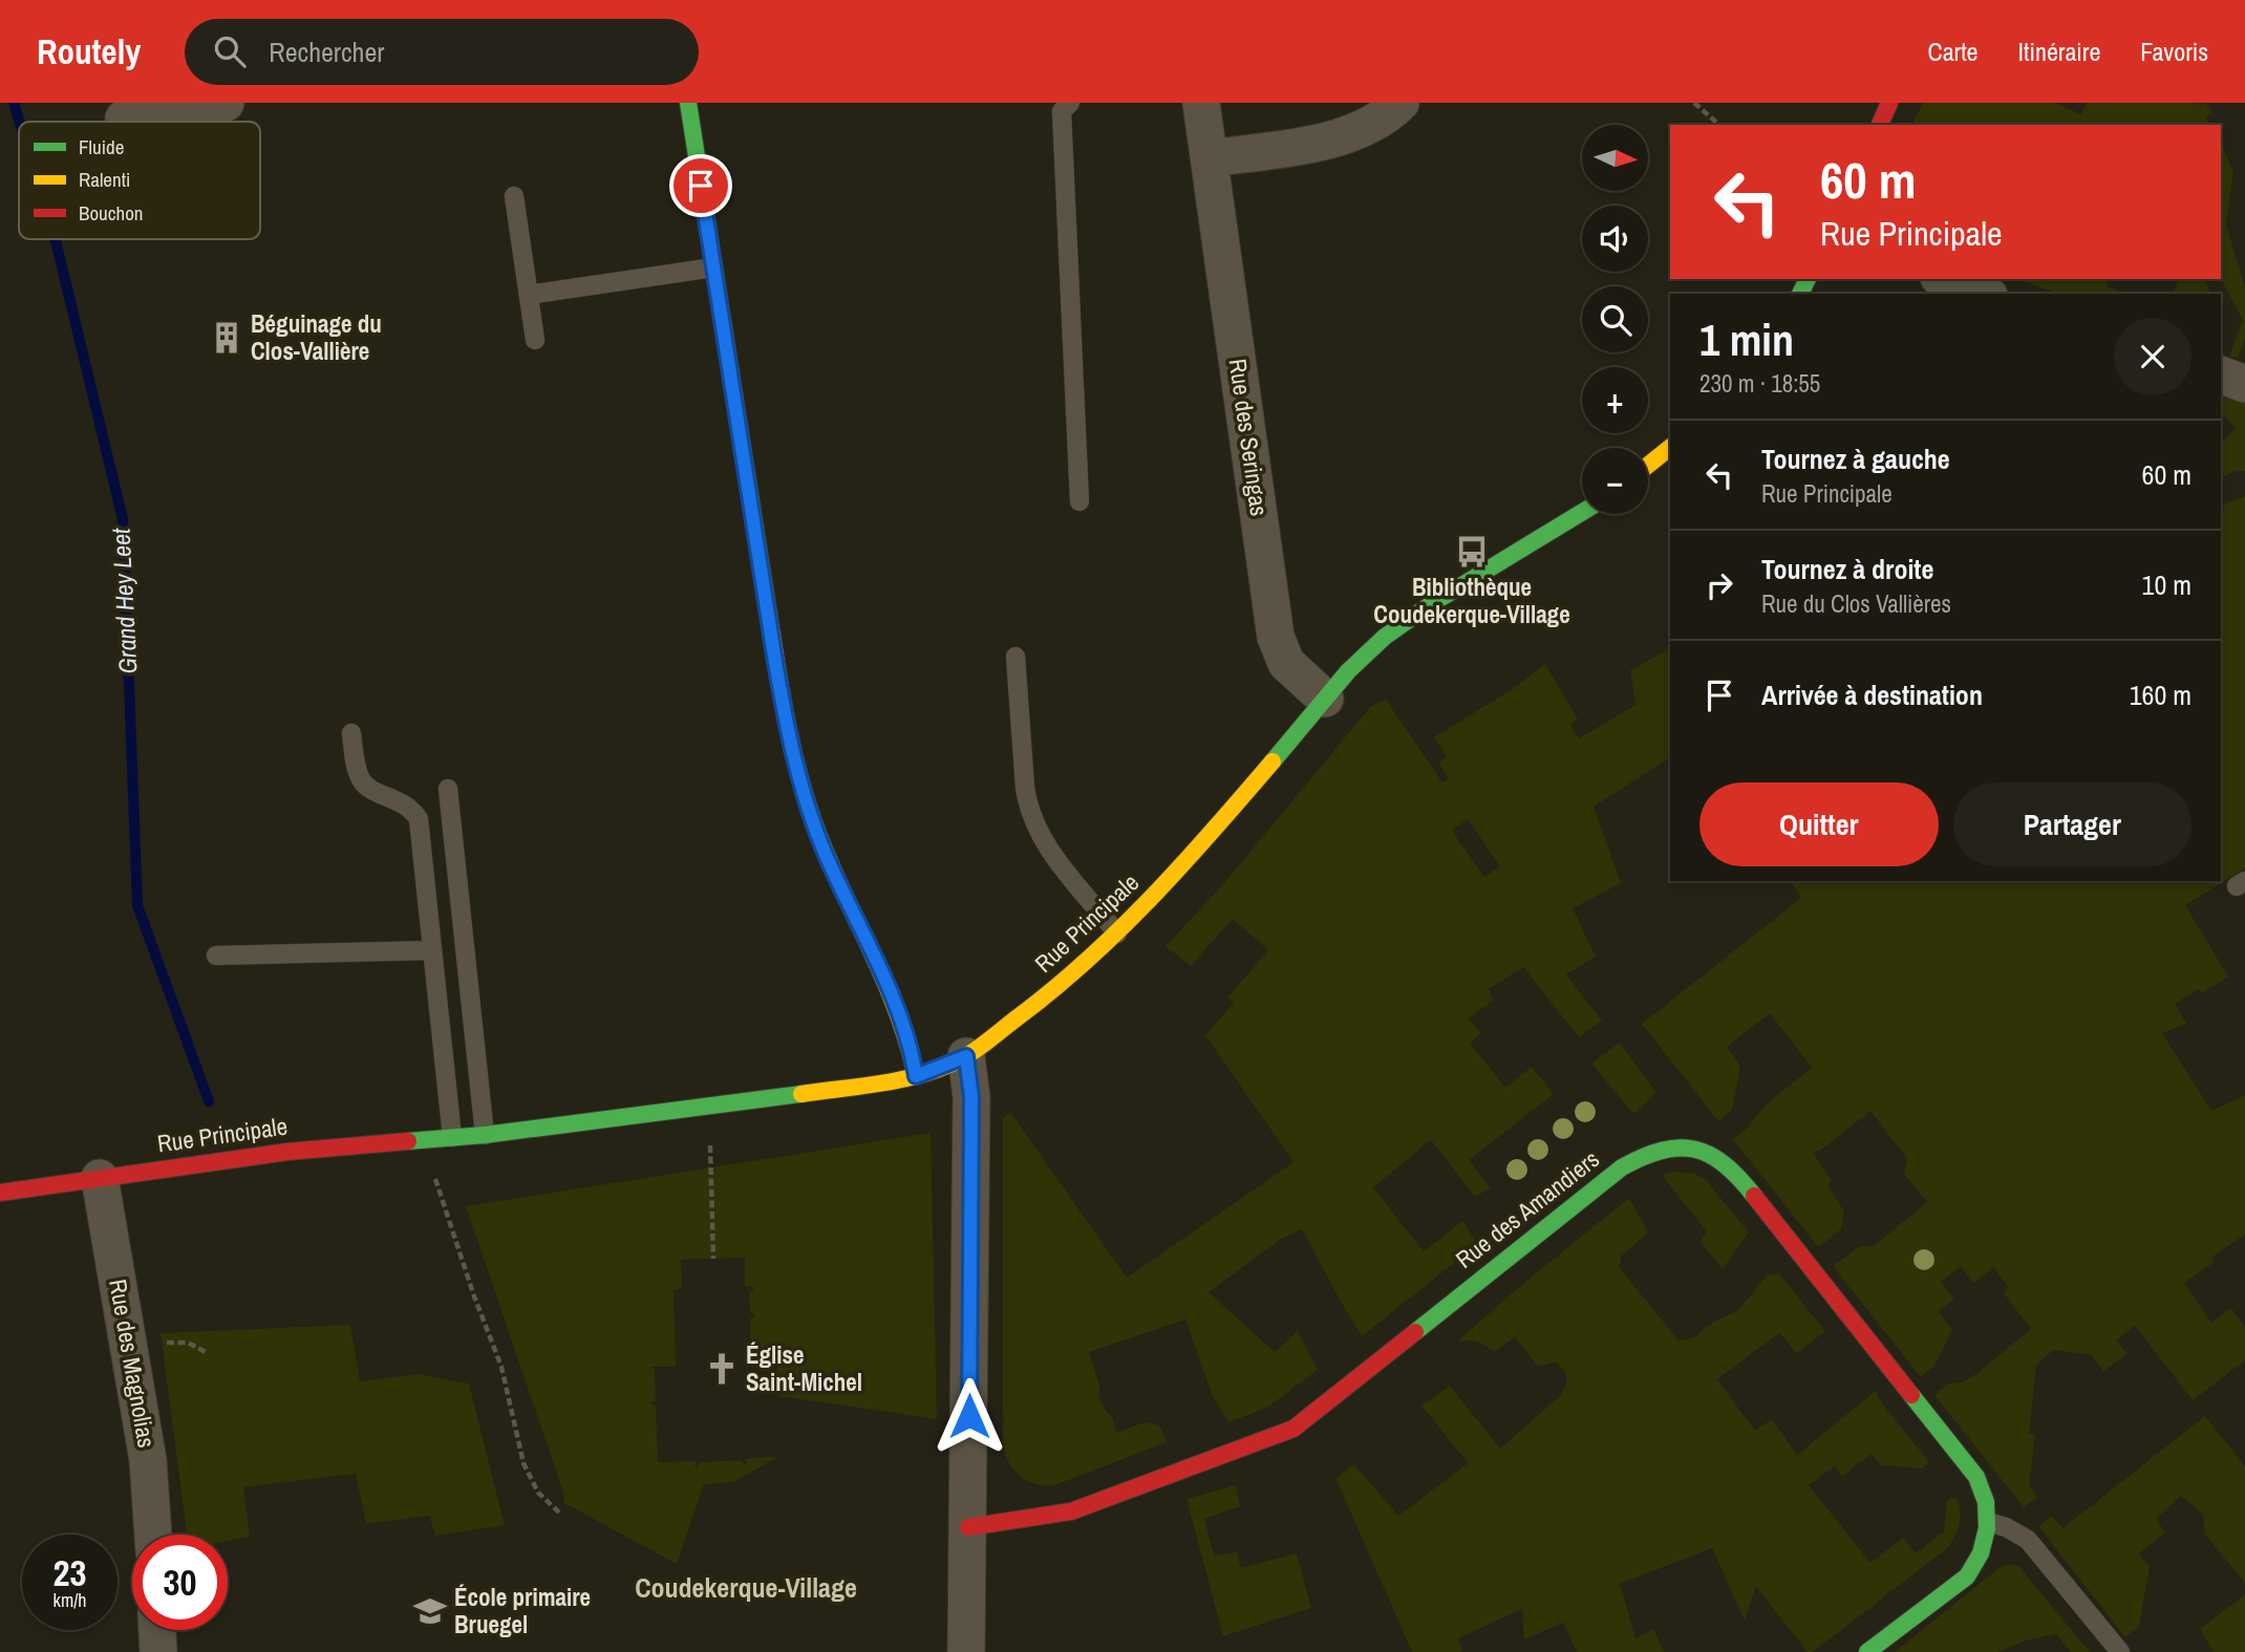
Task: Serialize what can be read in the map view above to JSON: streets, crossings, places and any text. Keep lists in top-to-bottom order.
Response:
{
  "streets": {
    "street": [
      "Rue des Seringas",
      "Rue Principale",
      "Rue des Amandiers",
      "Rue des Magnolias"
    ]
  },
  "crossings": [
    ["Rue des Seringas", "Rue Principale"],
    ["Rue Principale", "Rue des Magnolias"]
  ],
  "districts": ["Coudekerque-Village"],
  "water": ["Grand Hey Leet"],
  "places": {
    "building": ["Béguinage du Clos-Vallière"],
    "bus stop": ["Bibliothèque Coudekerque-Village"],
    "church": ["Église Saint-Michel"],
    "school or university": ["École primaire Bruegel"]
  },
  "legend": ["Fluide", "Ralenti", "Bouchon"],
  "north": "right",
  "page": {
    "header": "Routely",
    "search": "Rechercher",
    "nav": ["Carte", "Itinéraire", "Favoris"],
    "map_buttons": ["+", "−"],
    "turn": ["60 m", "Rue Principale"],
    "heading": ["1 min", "230 m · 18:55"],
    "list": [
      {
        "name": "Tournez à gauche",
        "note": "Rue Principale",
        "value": "60 m"
      },
      {
        "name": "Tournez à droite",
        "note": "Rue du Clos Vallières",
        "value": "10 m"
      },
      {
        "name": "Arrivée à destination",
        "value": "160 m"
      }
    ],
    "buttons": ["Quitter", "Partager"],
    "speed": "23 km/h",
    "limit": "30"
  }
}
